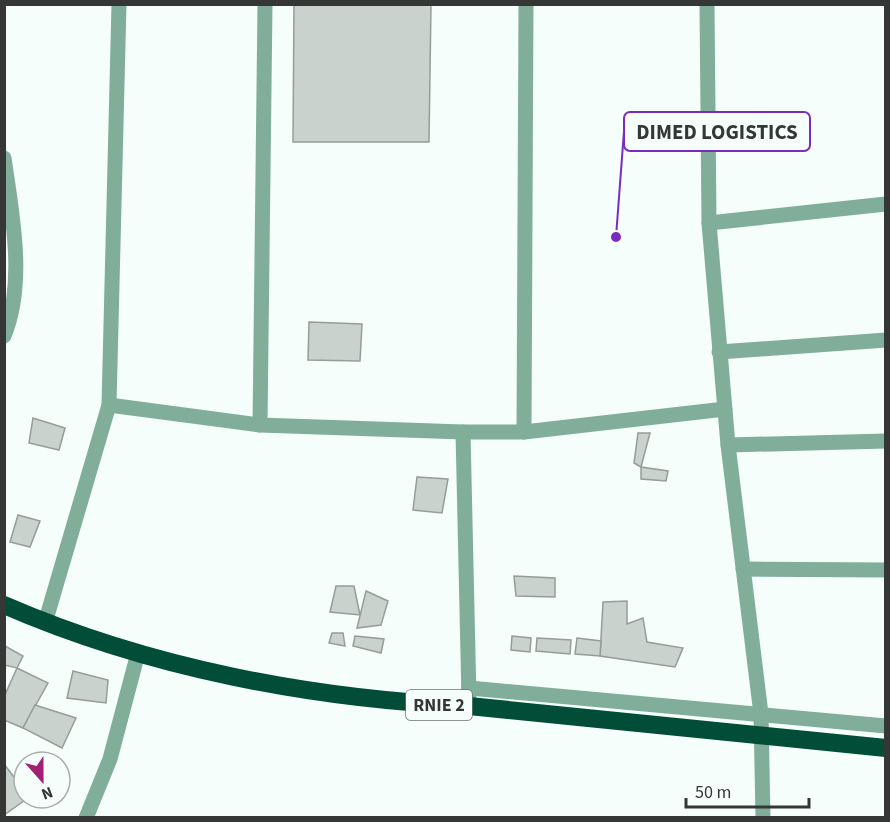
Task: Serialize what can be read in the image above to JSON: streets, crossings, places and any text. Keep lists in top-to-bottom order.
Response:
{
  "streets": {
    "highway": ["RNIE 2"]
  },
  "places": ["DIMED LOGISTICS"],
  "scale_bar": "50 m",
  "north": "bottom"
}
